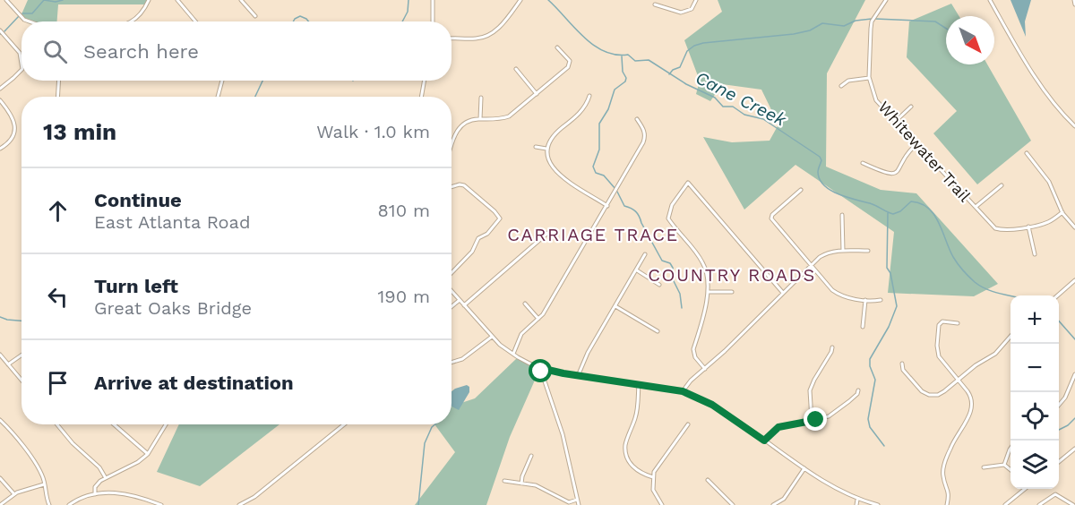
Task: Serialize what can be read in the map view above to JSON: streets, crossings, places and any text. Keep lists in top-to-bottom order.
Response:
{
  "streets": {
    "street": ["Whitewater Trail"]
  },
  "districts": ["CARRIAGE TRACE", "COUNTRY ROADS"],
  "water": ["Cane Creek"],
  "north": "bottom right",
  "page": {
    "search": "Search here",
    "heading": ["13 min", "Walk · 1.0 km"],
    "list": [
      ["Continue", "East Atlanta Road", "810 m"],
      ["Turn left", "Great Oaks Bridge", "190 m"],
      "Arrive at destination"
    ],
    "map_buttons": ["+", "−"]
  }
}
